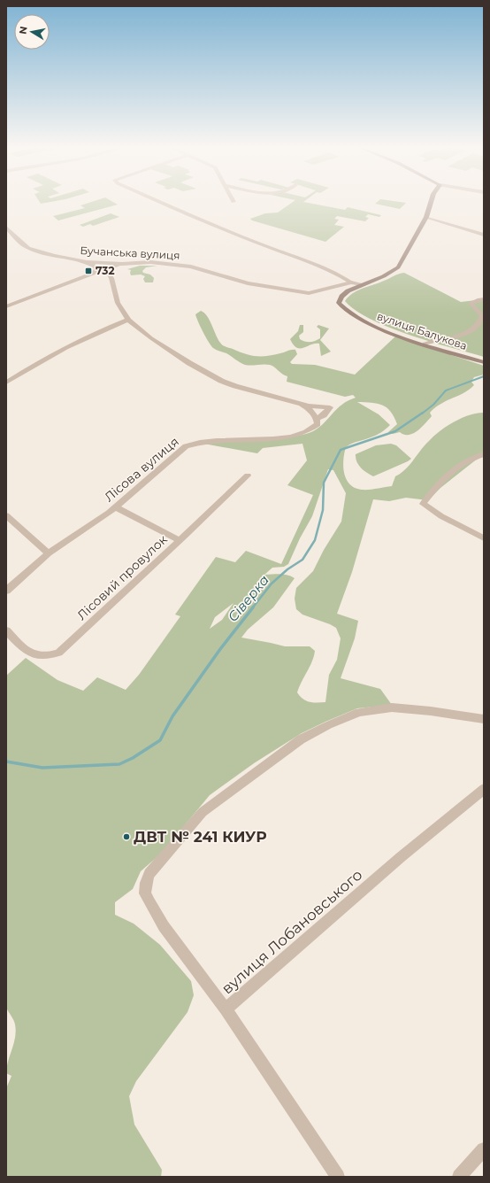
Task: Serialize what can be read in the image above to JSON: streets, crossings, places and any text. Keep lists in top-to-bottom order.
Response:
{
  "streets": {
    "main road": ["вулиця Балукова"],
    "street": [
      "Бучанська вулиця",
      "Лісова вулиця",
      "Лісовий провулок",
      "вулиця Лобановського"
    ]
  },
  "crossings": [
    ["Бучанська вулиця", "вулиця Балукова"]
  ],
  "water": ["Сіверка"],
  "places": {
    "transit": ["732"],
    "other": ["ДВТ № 241 КИУР"]
  },
  "north": "left"
}
